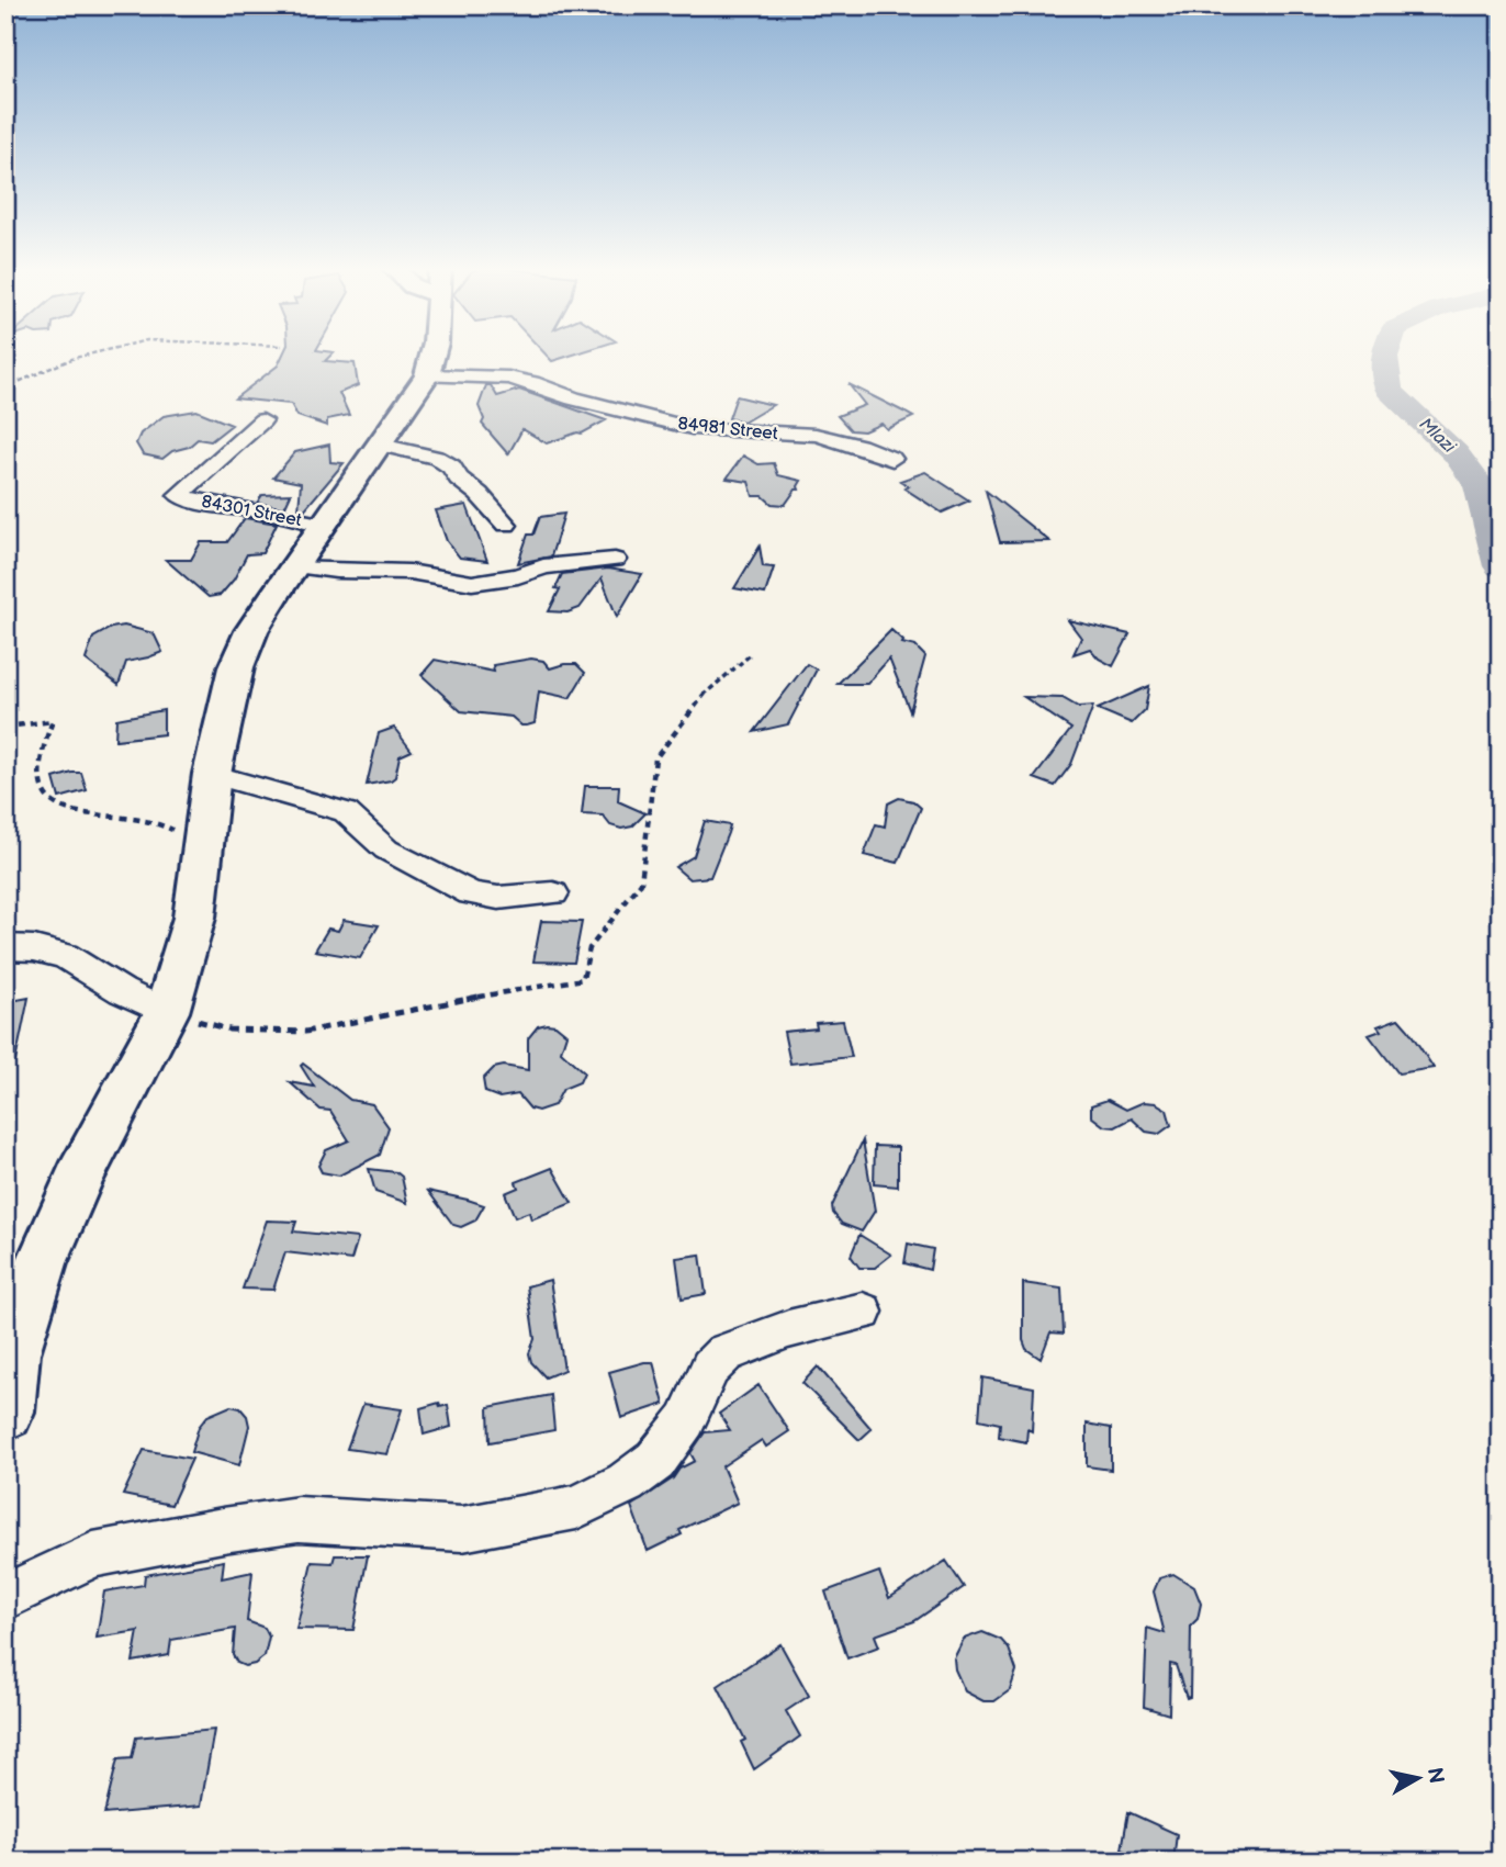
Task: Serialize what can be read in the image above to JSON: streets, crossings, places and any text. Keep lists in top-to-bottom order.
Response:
{
  "streets": {
    "street": ["84981 Street", "84301 Street"]
  },
  "water": ["Mlazi"],
  "north": "right"
}
